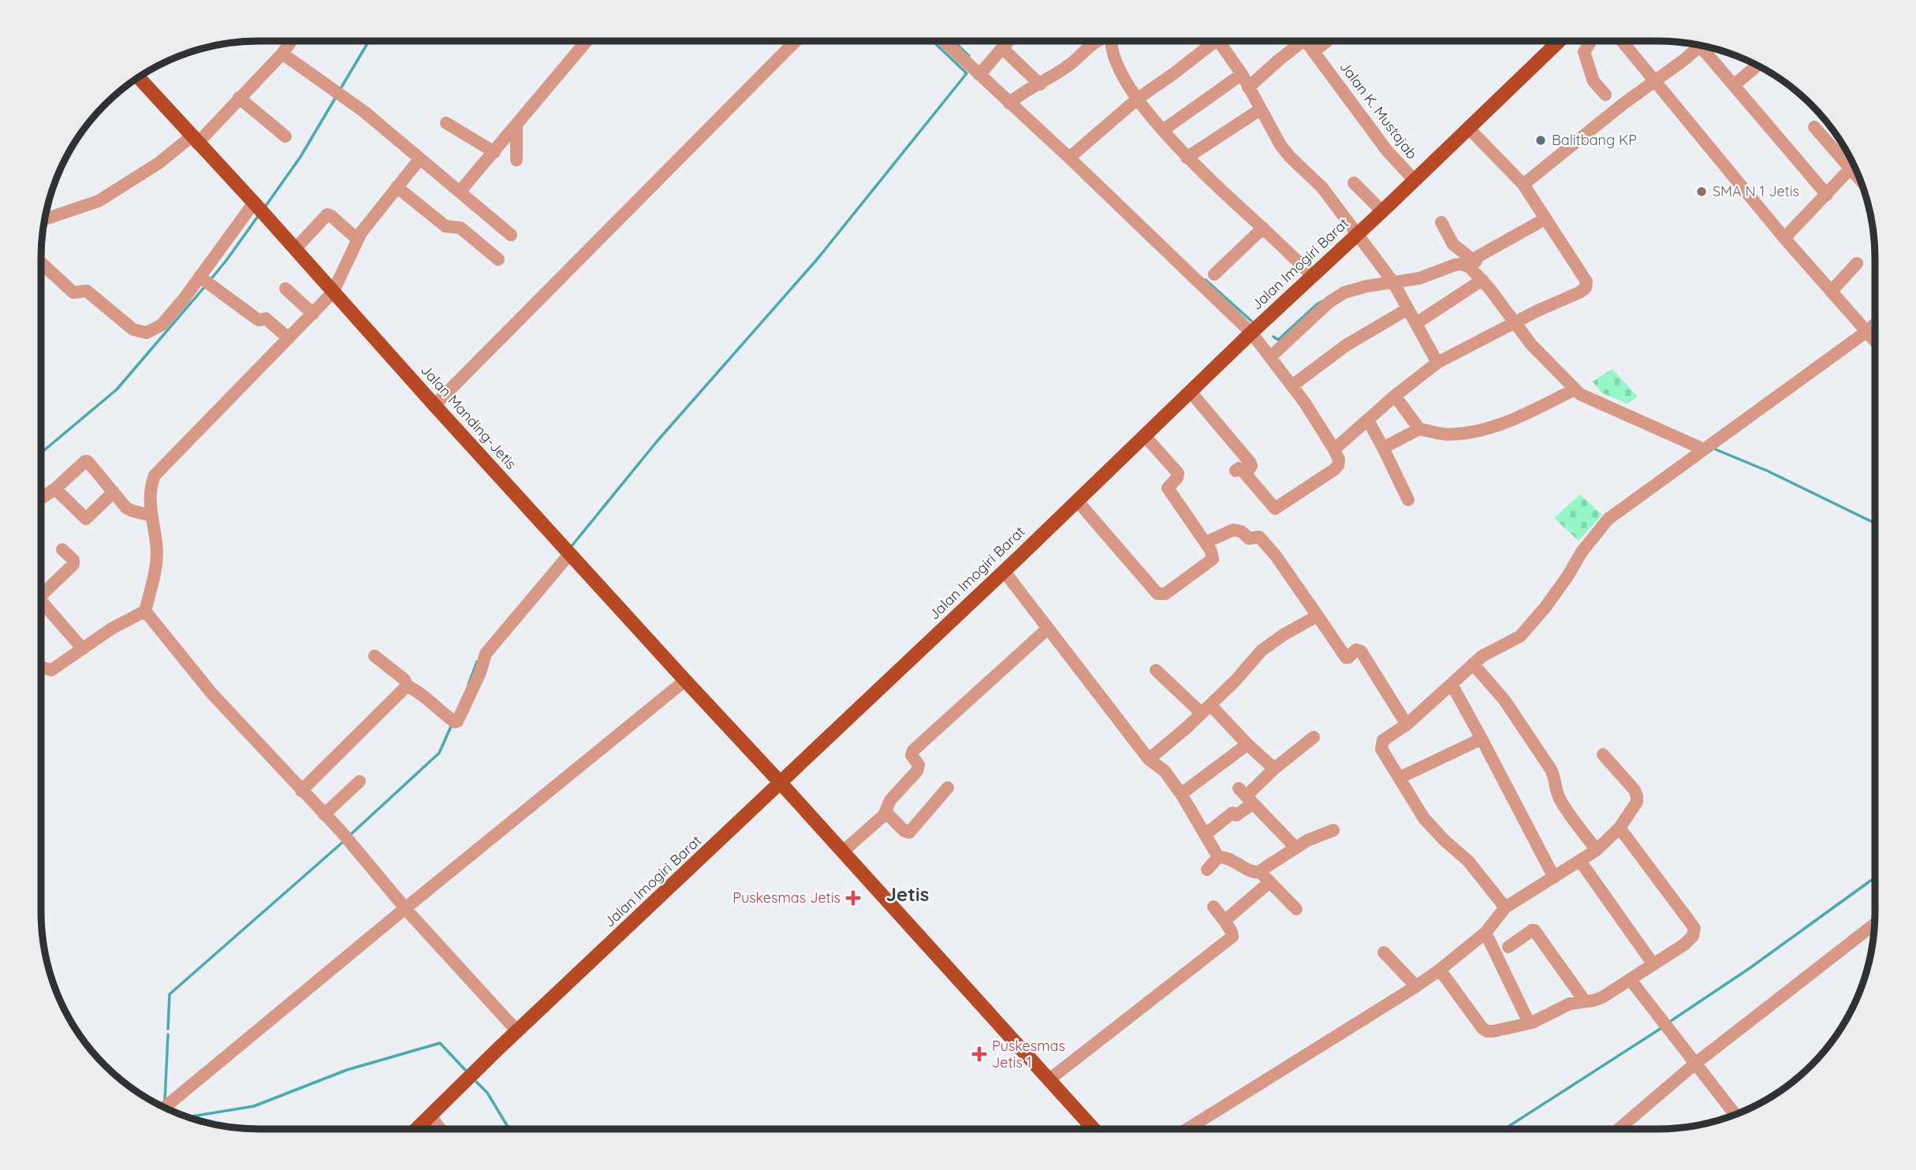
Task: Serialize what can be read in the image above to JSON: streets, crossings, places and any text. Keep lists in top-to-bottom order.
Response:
{
  "streets": {
    "main road": ["Jalan Imogiri Barat", "Jalan Manding-Jetis"],
    "street": ["Jalan K. Mustajab"]
  },
  "crossings": [
    ["Jalan K. Mustajab", "Jalan Imogiri Barat"],
    ["Jalan Imogiri Barat", "Jalan Manding-Jetis"]
  ],
  "districts": ["Jetis"],
  "places": {
    "other": ["Balitbang KP", "SMA N 1 Jetis"],
    "health": ["Puskesmas Jetis", "Puskesmas Jetis 1"]
  }
}
